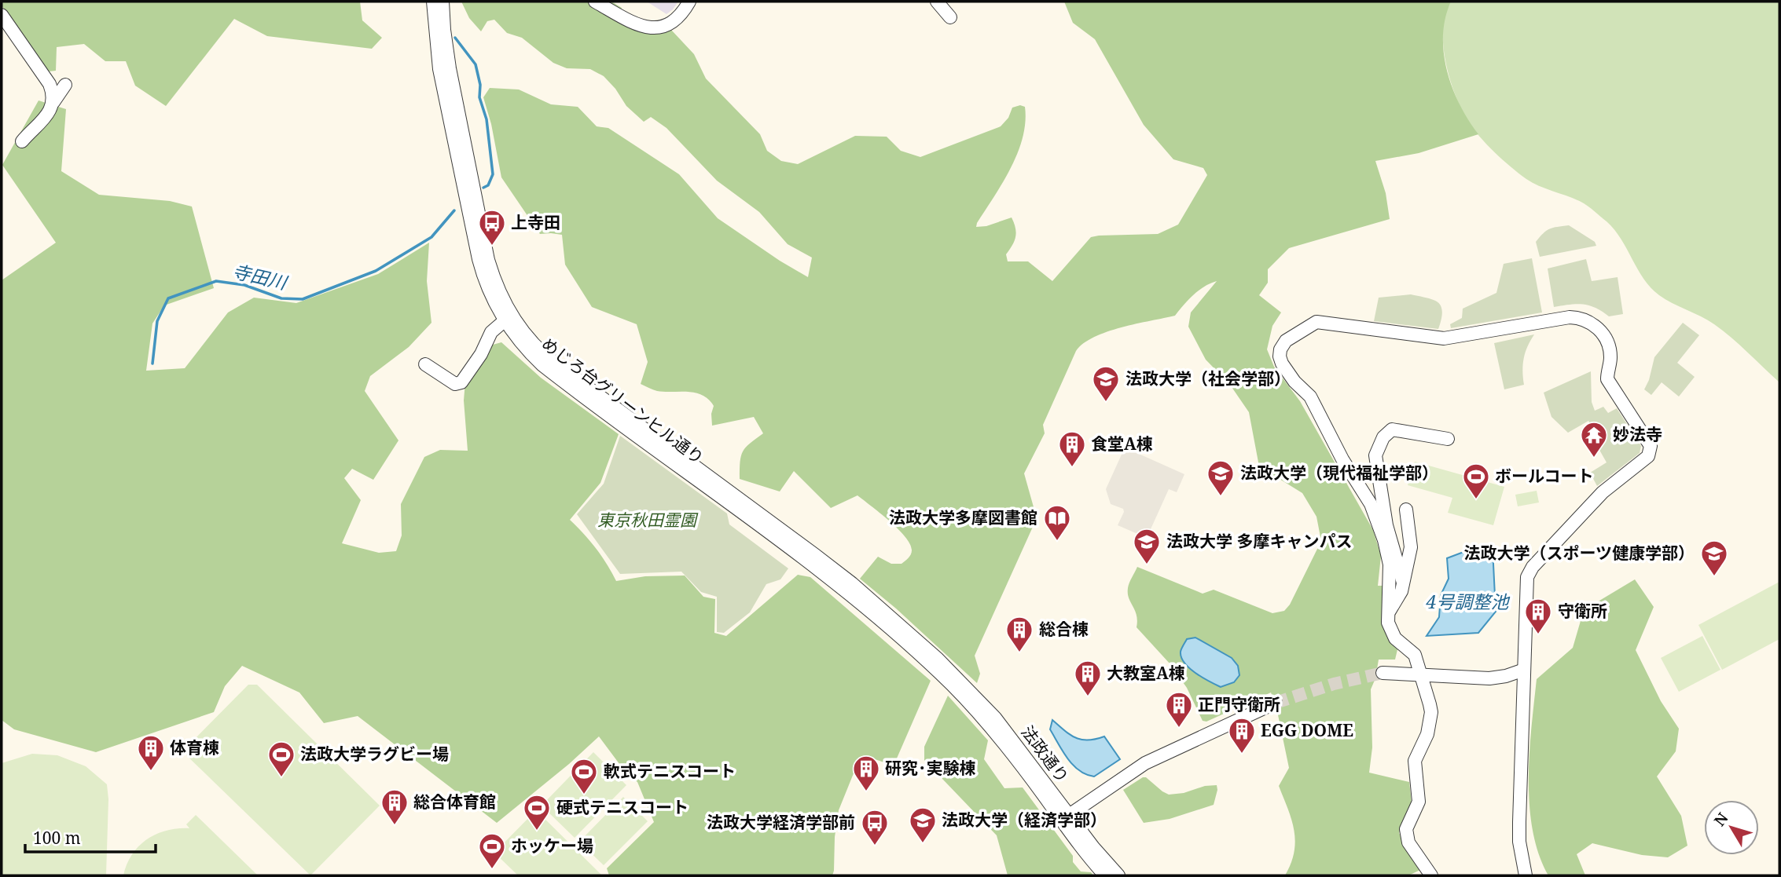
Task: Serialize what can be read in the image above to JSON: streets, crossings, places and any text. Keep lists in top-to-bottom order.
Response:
{
  "streets": {
    "street": ["めじろ台グリーンヒル通り", "法政通り"]
  },
  "crossings": [
    ["めじろ台グリーンヒル通り", "法政通り"]
  ],
  "water": ["寺田川", "4号調整池"],
  "parks": ["東京秋田霊園"],
  "places": {
    "bus stop": ["上寺田", "法政大学経済学部前"],
    "school or university": [
      "法政大学（社会学部）",
      "法政大学（現代福祉学部）",
      "法政大学 多摩キャンパス",
      "法政大学（スポーツ健康学部）",
      "法政大学（経済学部）"
    ],
    "temple": ["妙法寺"],
    "building": [
      "食堂A棟",
      "守衛所",
      "総合棟",
      "大教室A棟",
      "正門守衛所",
      "EGG DOME",
      "体育棟",
      "研究･実験棟",
      "総合体育館"
    ],
    "sports": [
      "ボールコート",
      "法政大学ラグビー場",
      "軟式テニスコート",
      "硬式テニスコート",
      "ホッケー場"
    ],
    "library": ["法政大学多摩図書館"]
  },
  "scale_bar": "100 m",
  "north": "top left"
}
